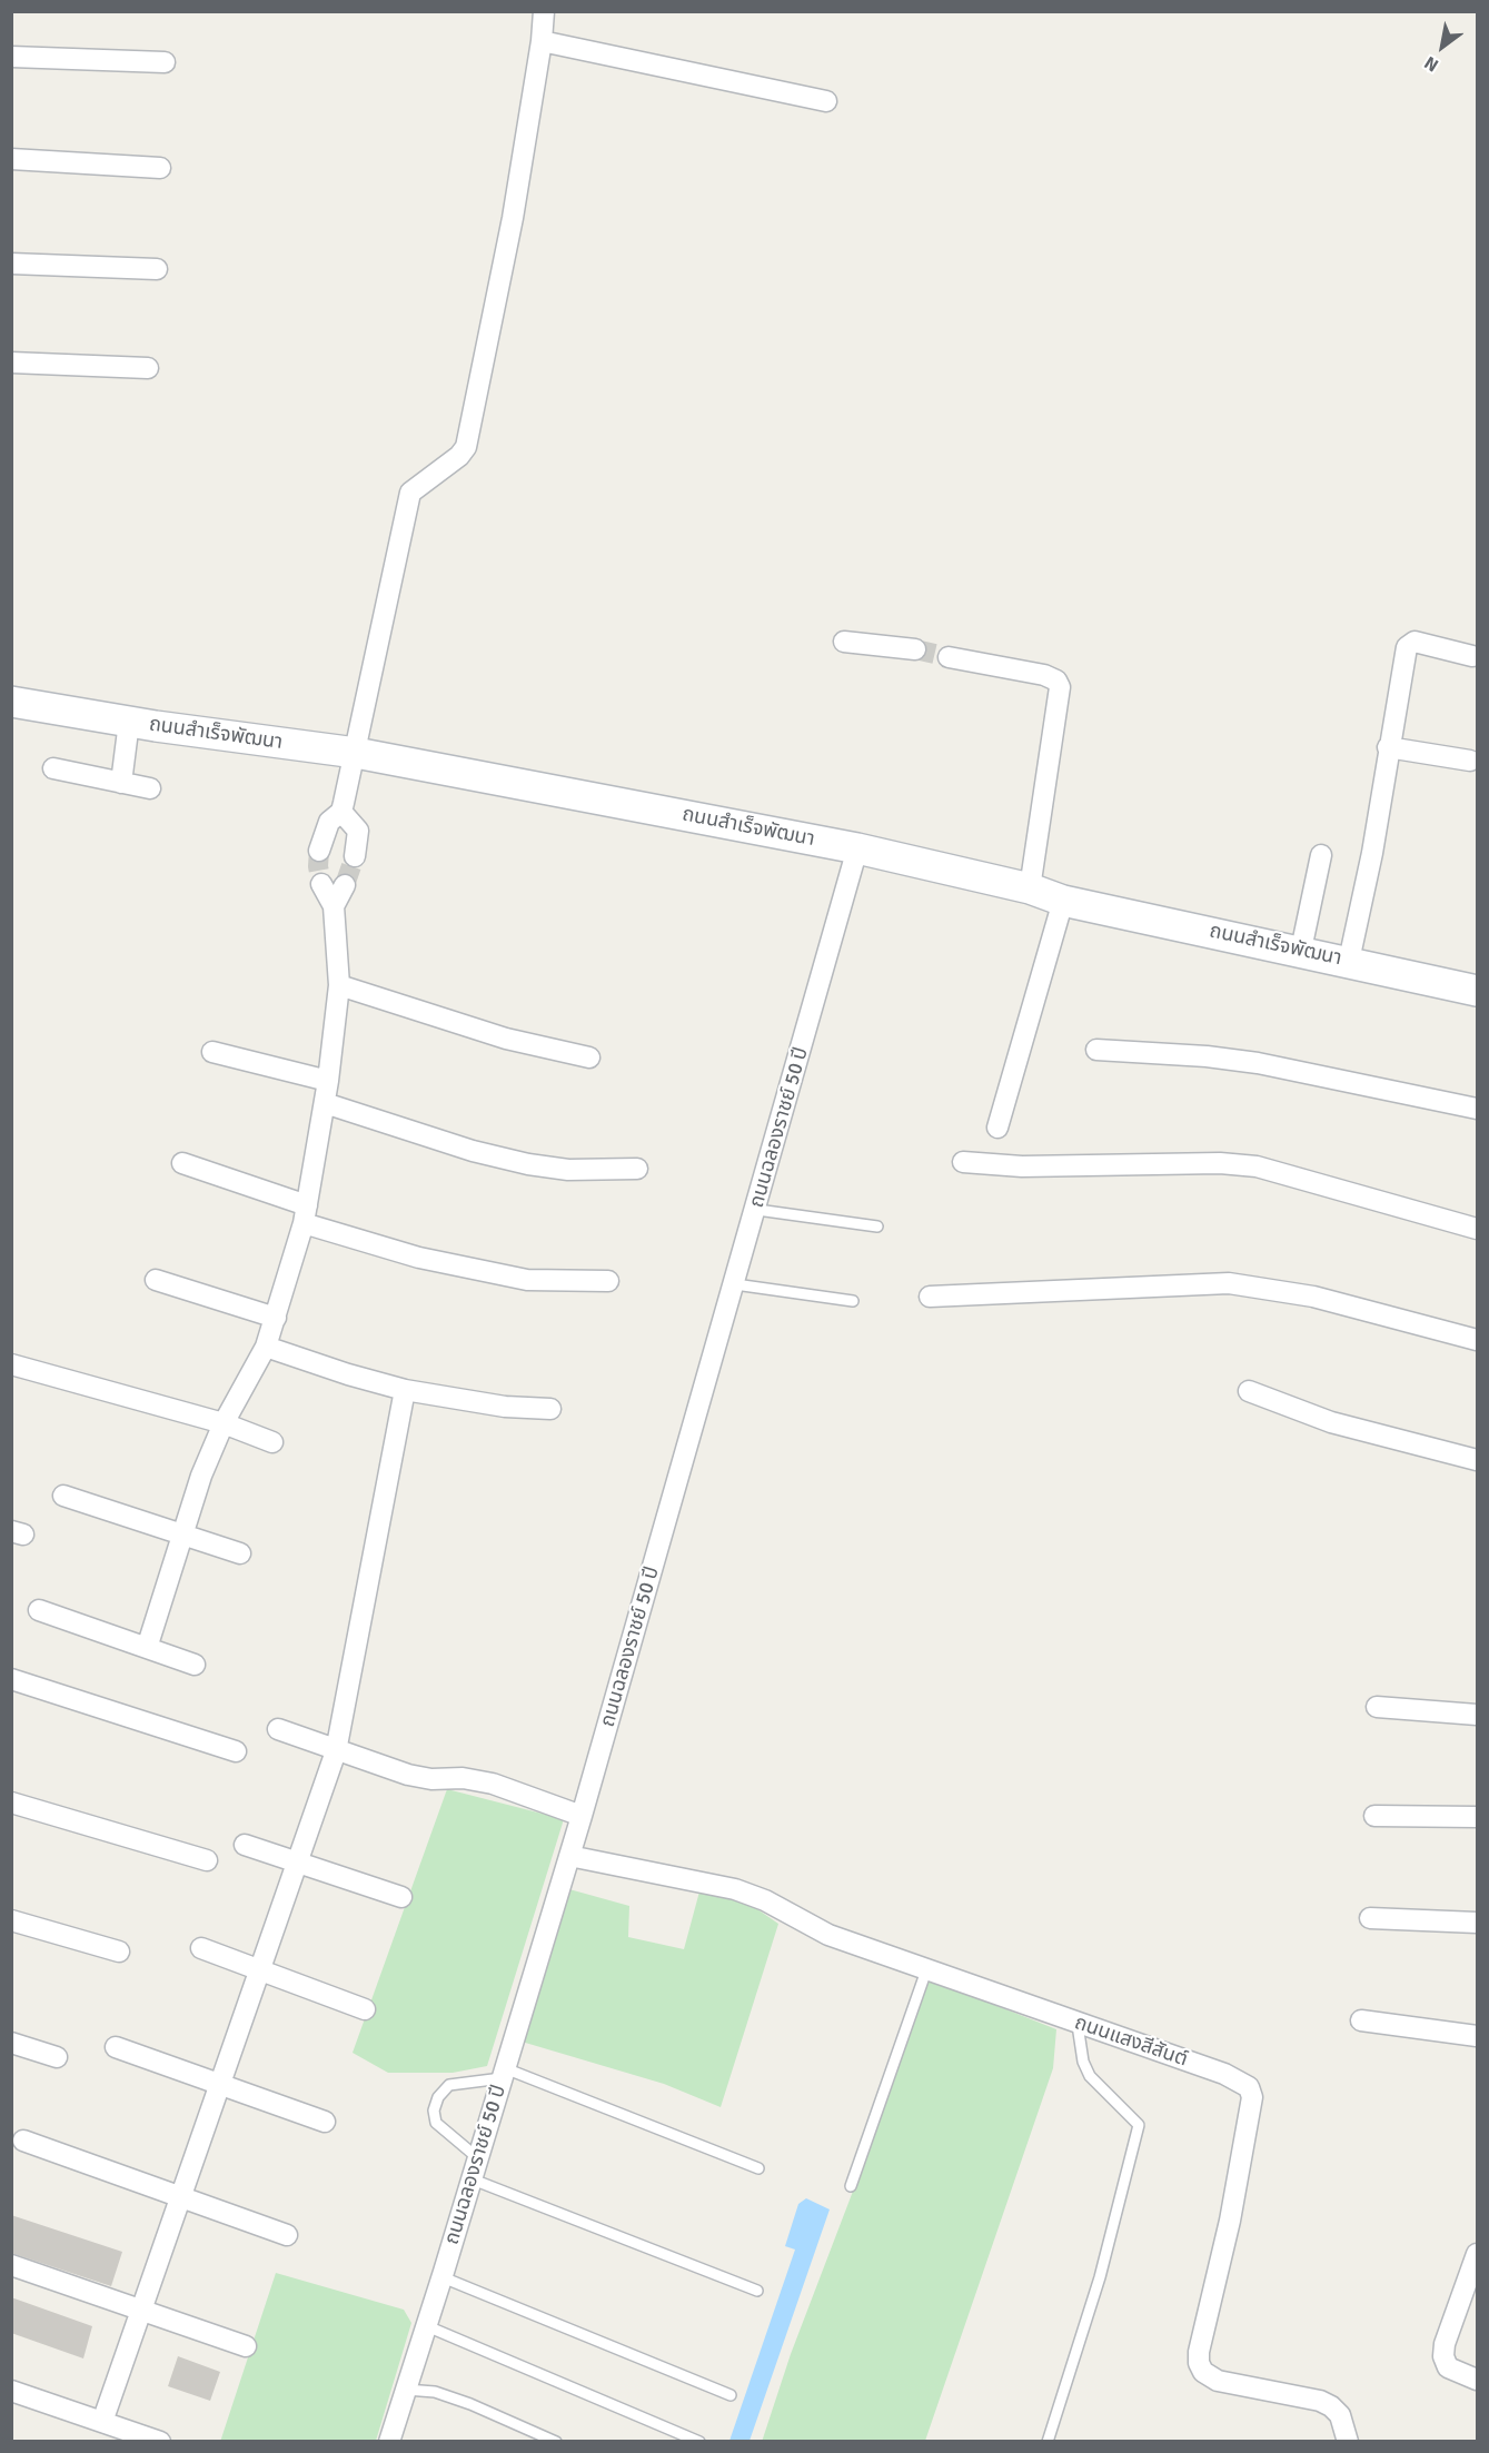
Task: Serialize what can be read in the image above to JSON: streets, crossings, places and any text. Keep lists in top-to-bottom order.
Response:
{
  "streets": {
    "street": ["ถนนสำเร็จพัฒนา", "ถนนฉลองราชย์ 50 ปี", "ถนนแสงสีสันต์"]
  },
  "crossings": [
    ["ถนนสำเร็จพัฒนา", "ถนนฉลองราชย์ 50 ปี"],
    ["ถนนฉลองราชย์ 50 ปี", "ถนนแสงสีสันต์"]
  ],
  "north": "bottom left"
}
